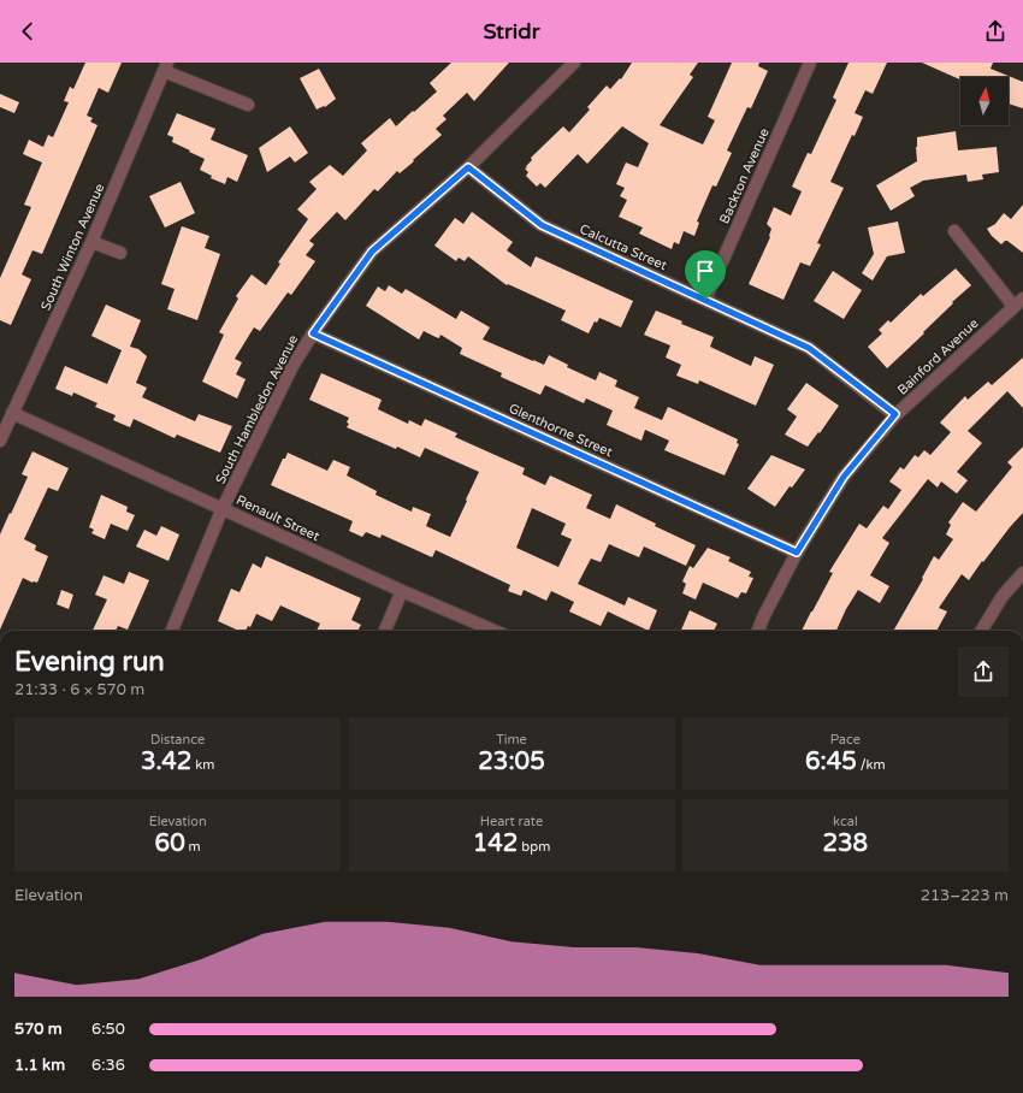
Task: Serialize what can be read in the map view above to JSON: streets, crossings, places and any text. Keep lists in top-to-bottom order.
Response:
{
  "streets": {
    "street": [
      "Backton Avenue",
      "South Winton Avenue",
      "Calcutta Street",
      "Bainford Avenue",
      "South Hambledon Avenue",
      "Glenthorne Street",
      "Renault Street"
    ]
  },
  "crossings": [
    ["Backton Avenue", "Calcutta Street"],
    ["South Winton Avenue", "Renault Street"],
    ["Calcutta Street", "Bainford Avenue"],
    ["Calcutta Street", "South Hambledon Avenue"],
    ["Bainford Avenue", "Glenthorne Street"],
    ["South Hambledon Avenue", "Glenthorne Street"],
    ["South Hambledon Avenue", "Renault Street"]
  ],
  "north": "top",
  "page": {
    "header": "Stridr",
    "heading": ["Evening run", "21:33 · 6 × 570 m"],
    "stats": [
      ["Distance", "3.42 km"],
      ["Time", "23:05"],
      ["Pace", "6:45 /km"],
      ["Elevation", "60 m"],
      ["Heart rate", "142 bpm"],
      ["kcal", "238"]
    ],
    "chart": ["Elevation", "213–223 m"],
    "list": [
      {
        "name": "570 m",
        "note": "6:50"
      },
      {
        "name": "1.1 km",
        "note": "6:36"
      }
    ]
  }
}
